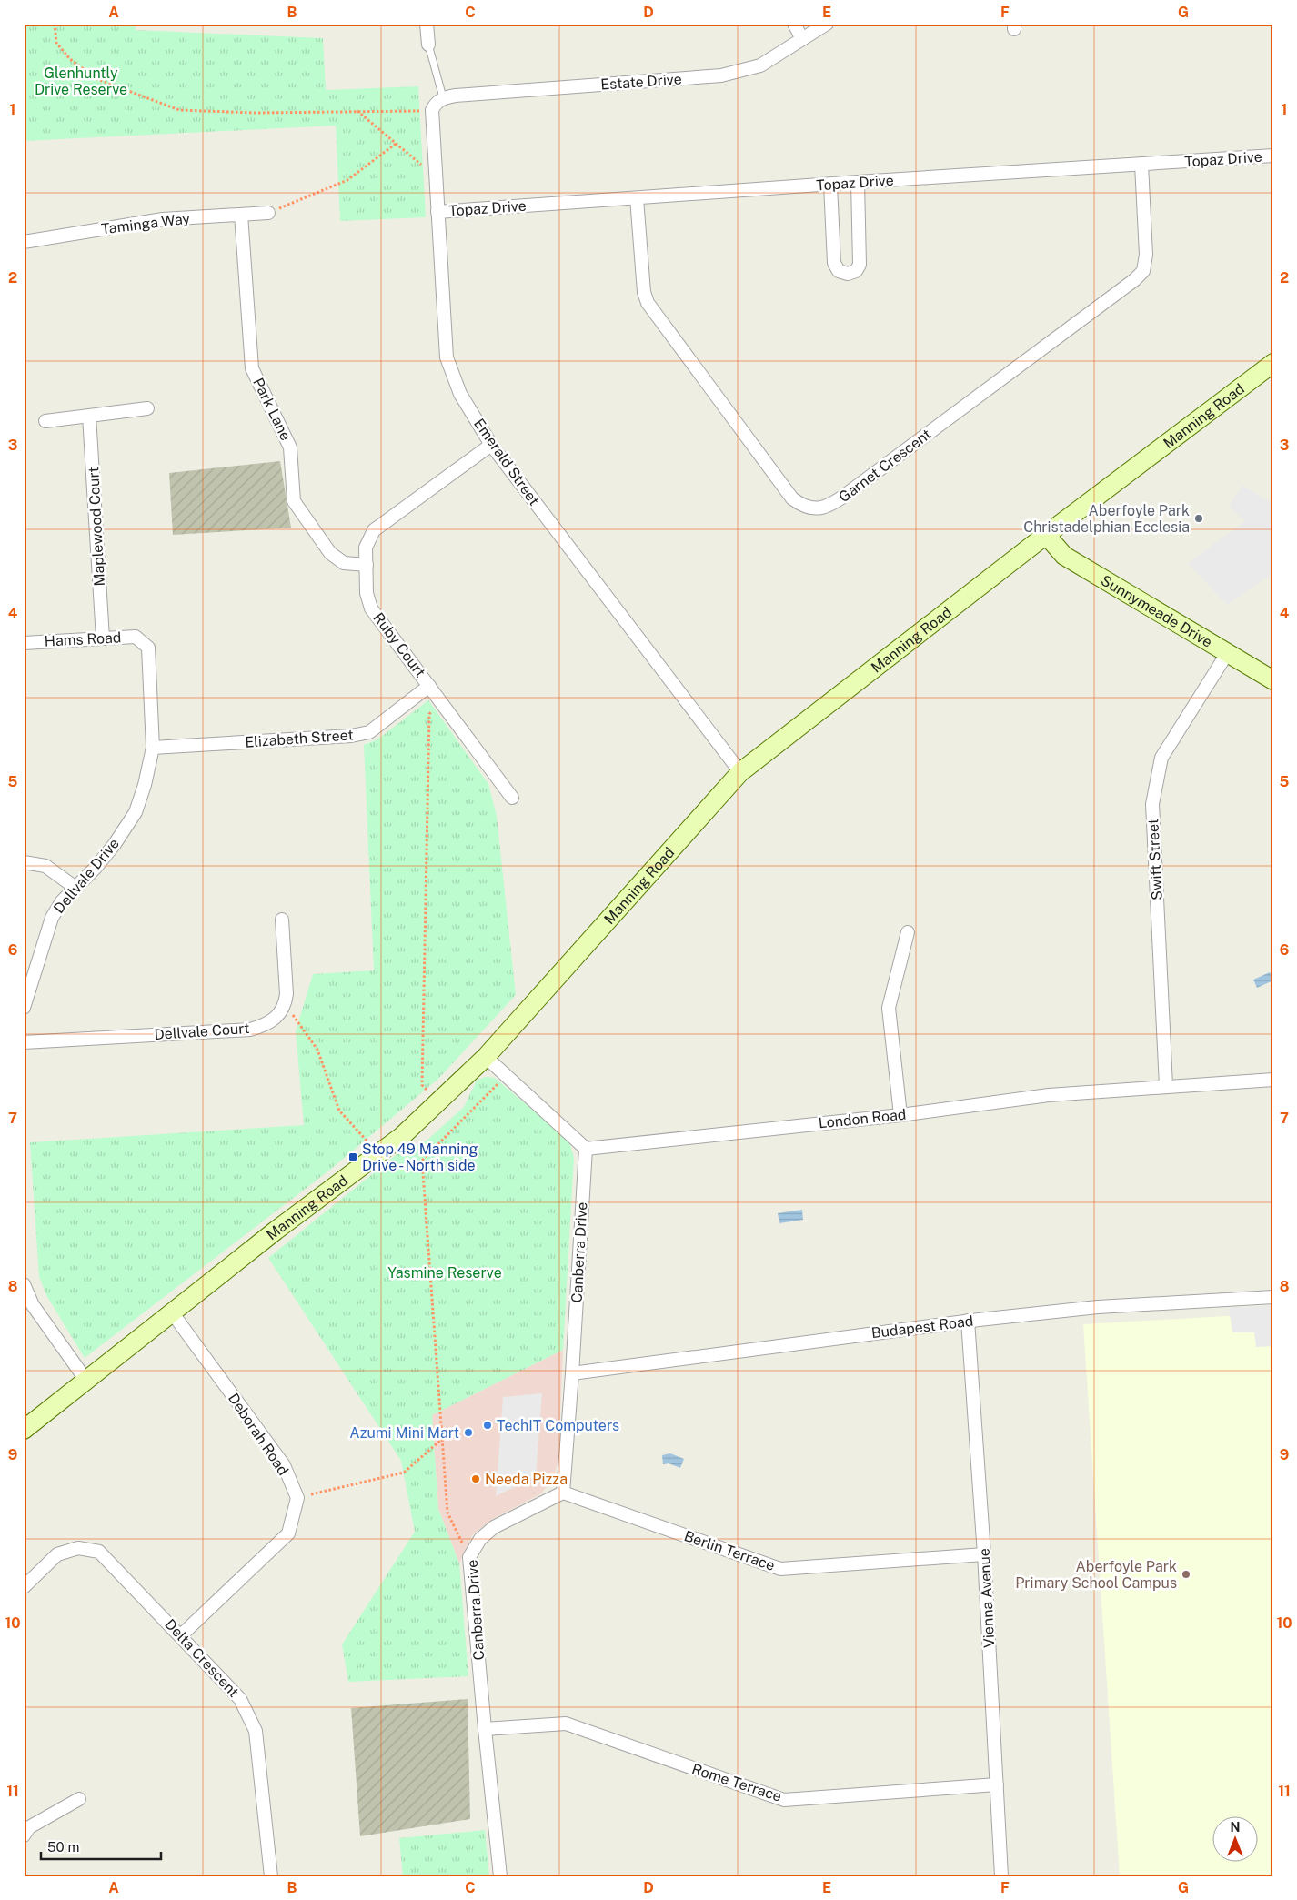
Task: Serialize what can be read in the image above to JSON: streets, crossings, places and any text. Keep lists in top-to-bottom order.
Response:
{
  "streets": {
    "street": [
      "Estate Drive",
      "Topaz Drive",
      "Taminga Way",
      "Park Lane",
      "Manning Road",
      "Emerald Street",
      "Garnet Crescent",
      "Maplewood Court",
      "Sunnymeade Drive",
      "Hams Road",
      "Ruby Court",
      "Elizabeth Street",
      "Swift Street",
      "Dellvale Drive",
      "Dellvale Court",
      "London Road",
      "Canberra Drive",
      "Budapest Road",
      "Deborah Road",
      "Berlin Terrace",
      "Vienna Avenue",
      "Delta Crescent",
      "Rome Terrace"
    ]
  },
  "crossings": [
    ["Estate Drive", "Emerald Street"],
    ["Topaz Drive", "Emerald Street"],
    ["Topaz Drive", "Garnet Crescent"],
    ["Taminga Way", "Park Lane"],
    ["Park Lane", "Ruby Court"],
    ["Manning Road", "Emerald Street"],
    ["Manning Road", "Sunnymeade Drive"],
    ["Manning Road", "Deborah Road"],
    ["Emerald Street", "Ruby Court"],
    ["Maplewood Court", "Hams Road"],
    ["Sunnymeade Drive", "Swift Street"],
    ["Hams Road", "Dellvale Drive"],
    ["Ruby Court", "Elizabeth Street"],
    ["Elizabeth Street", "Dellvale Drive"],
    ["Swift Street", "London Road"],
    ["London Road", "Canberra Drive"],
    ["Canberra Drive", "Budapest Road"],
    ["Canberra Drive", "Berlin Terrace"],
    ["Canberra Drive", "Rome Terrace"],
    ["Budapest Road", "Vienna Avenue"],
    ["Berlin Terrace", "Vienna Avenue"],
    ["Vienna Avenue", "Rome Terrace"]
  ],
  "parks": ["Glenhuntly Drive Reserve", "Yasmine Reserve"],
  "places": {
    "other": [
      "Aberfoyle Park Christadelphian Ecclesia",
      "TechIT Computers",
      "Azumi Mini Mart",
      "Needa Pizza",
      "Aberfoyle Park Primary School Campus"
    ],
    "transit": ["Stop 49 Manning Drive - North side"]
  },
  "scale_bar": "50 m",
  "north": "top",
  "grid": {
    "columns": [
      "A",
      "B",
      "C",
      "D",
      "E",
      "F",
      "G"
    ],
    "rows": [
      "1",
      "2",
      "3",
      "4",
      "5",
      "6",
      "7",
      "8",
      "9",
      "10",
      "11"
    ]
  }
}
